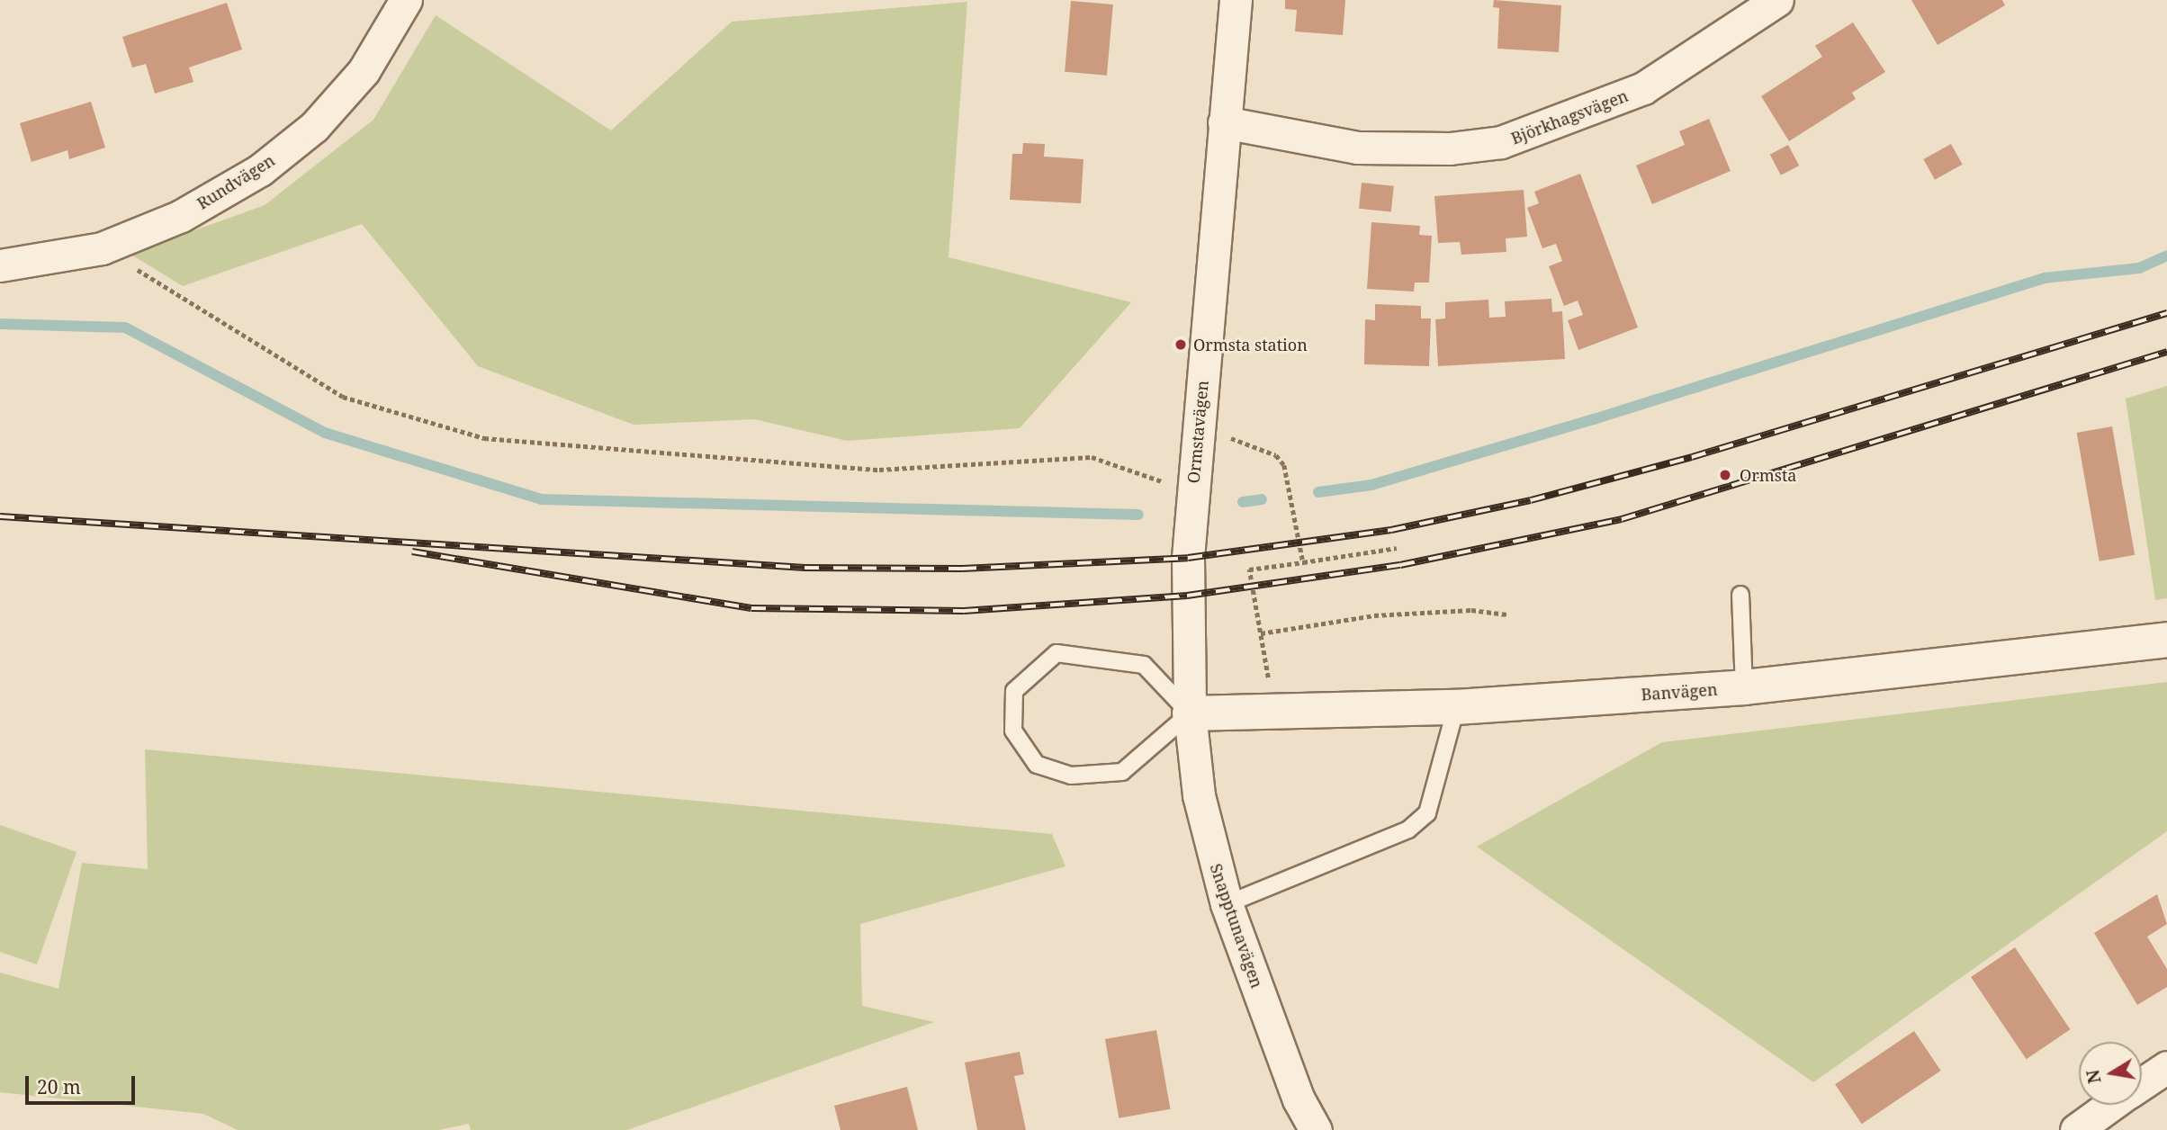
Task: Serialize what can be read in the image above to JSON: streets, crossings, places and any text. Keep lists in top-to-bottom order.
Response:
{
  "streets": {
    "street": [
      "Björkhagsvägen",
      "Rundvägen",
      "Ormstavägen",
      "Banvägen",
      "Snapptunavägen"
    ]
  },
  "crossings": [
    ["Björkhagsvägen", "Ormstavägen"],
    ["Ormstavägen", "Banvägen"],
    ["Ormstavägen", "Snapptunavägen"],
    ["Banvägen", "Snapptunavägen"]
  ],
  "places": ["Ormsta station", "Ormsta"],
  "scale_bar": "20 m",
  "north": "left"
}
